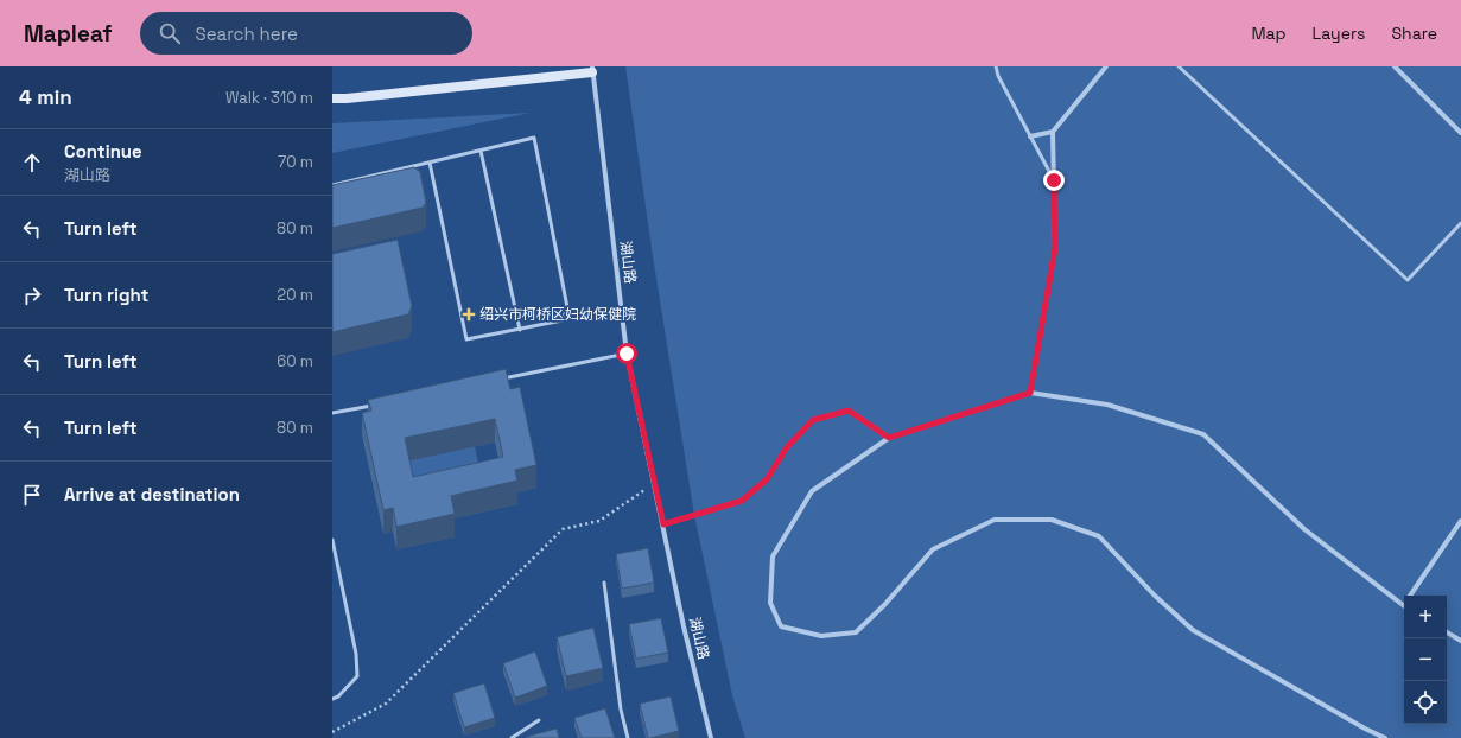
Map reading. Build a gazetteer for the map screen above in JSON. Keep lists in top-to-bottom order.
{
  "streets": {
    "street": ["湖山路"]
  },
  "places": {
    "health": ["绍兴市柯桥区妇幼保健院"]
  },
  "page": {
    "header": "Mapleaf",
    "search": "Search here",
    "nav": ["Map", "Layers", "Share"],
    "heading": ["4 min", "Walk · 310 m"],
    "list": [
      ["Continue", "湖山路", "70 m"],
      ["Turn left", "80 m"],
      ["Turn right", "20 m"],
      ["Turn left", "60 m"],
      ["Turn left", "80 m"],
      "Arrive at destination"
    ],
    "map_buttons": ["+", "−"]
  }
}
